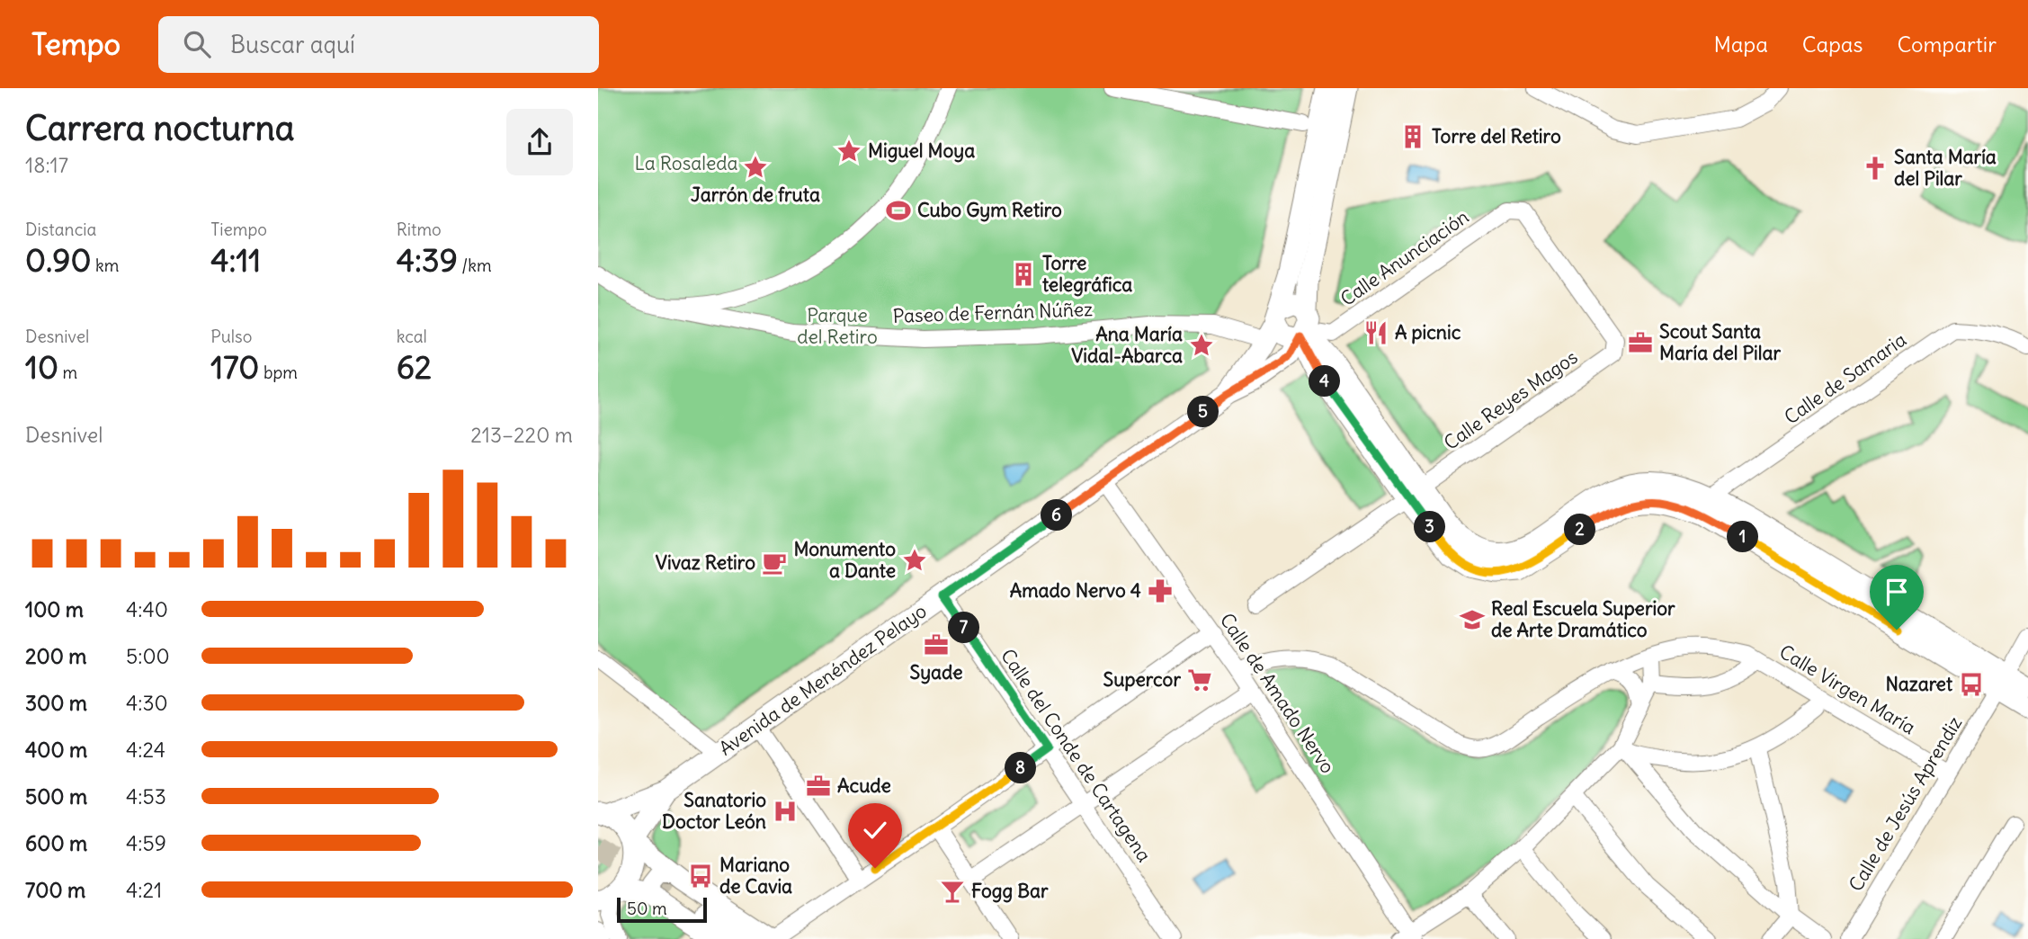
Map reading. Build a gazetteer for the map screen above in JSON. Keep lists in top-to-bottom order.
{
  "streets": {
    "main road": ["Avenida de Menéndez Pelayo"],
    "street": [
      "Calle Anunciación",
      "Paseo de Fernán Núñez",
      "Calle de Samaria",
      "Calle Reyes Magos",
      "Calle Virgen María",
      "Calle de Amado Nervo",
      "Calle del Conde de Cartagena",
      "Calle de Jesús Aprendiz"
    ]
  },
  "crossings": [
    ["Calle Anunciación", "Calle Reyes Magos"],
    ["Calle Anunciación", "Avenida de Menéndez Pelayo"],
    ["Avenida de Menéndez Pelayo", "Calle de Amado Nervo"],
    ["Avenida de Menéndez Pelayo", "Calle del Conde de Cartagena"],
    ["Calle Virgen María", "Calle de Amado Nervo"],
    ["Calle Virgen María", "Calle de Jesús Aprendiz"]
  ],
  "parks": ["La Rosaleda", "Parque del Retiro"],
  "places": {
    "building": ["Torre del Retiro", "Torre telegráfica"],
    "place": [
      "Miguel Moya",
      "Jarrón de fruta",
      "Ana María Vidal-Abarca",
      "Monumento a Dante"
    ],
    "church": ["Santa María del Pilar"],
    "sports": ["Cubo Gym Retiro"],
    "restaurant": ["A picnic"],
    "office": ["Scout Santa María del Pilar", "Syade", "Acude"],
    "cafe": ["Vivaz Retiro"],
    "pharmacy": ["Amado Nervo 4"],
    "school or university": ["Real Escuela Superior de Arte Dramático"],
    "supermarket": ["Supercor"],
    "bus stop": ["Nazaret", "Mariano de Cavia"],
    "hospital": ["Sanatorio Doctor León"],
    "bar": ["Fogg Bar"]
  },
  "scale_bar": "50 m",
  "page": {
    "header": "Tempo",
    "search": "Buscar aquí",
    "nav": ["Mapa", "Capas", "Compartir"],
    "heading": ["Carrera nocturna", "18:17"],
    "stats": [
      ["Distancia", "0.90 km"],
      ["Tiempo", "4:11"],
      ["Ritmo", "4:39 /km"],
      ["Desnivel", "10 m"],
      ["Pulso", "170 bpm"],
      ["kcal", "62"]
    ],
    "pins": [
      "4",
      "5",
      "6",
      "3",
      "2",
      "1",
      "7",
      "8"
    ],
    "chart": ["Desnivel", "213–220 m"],
    "list": [
      {
        "name": "100 m",
        "note": "4:40"
      },
      {
        "name": "200 m",
        "note": "5:00"
      },
      {
        "name": "300 m",
        "note": "4:30"
      },
      {
        "name": "400 m",
        "note": "4:24"
      },
      {
        "name": "500 m",
        "note": "4:53"
      },
      {
        "name": "600 m",
        "note": "4:59"
      },
      {
        "name": "700 m",
        "note": "4:21"
      }
    ],
    "scale": "50 m"
  }
}
